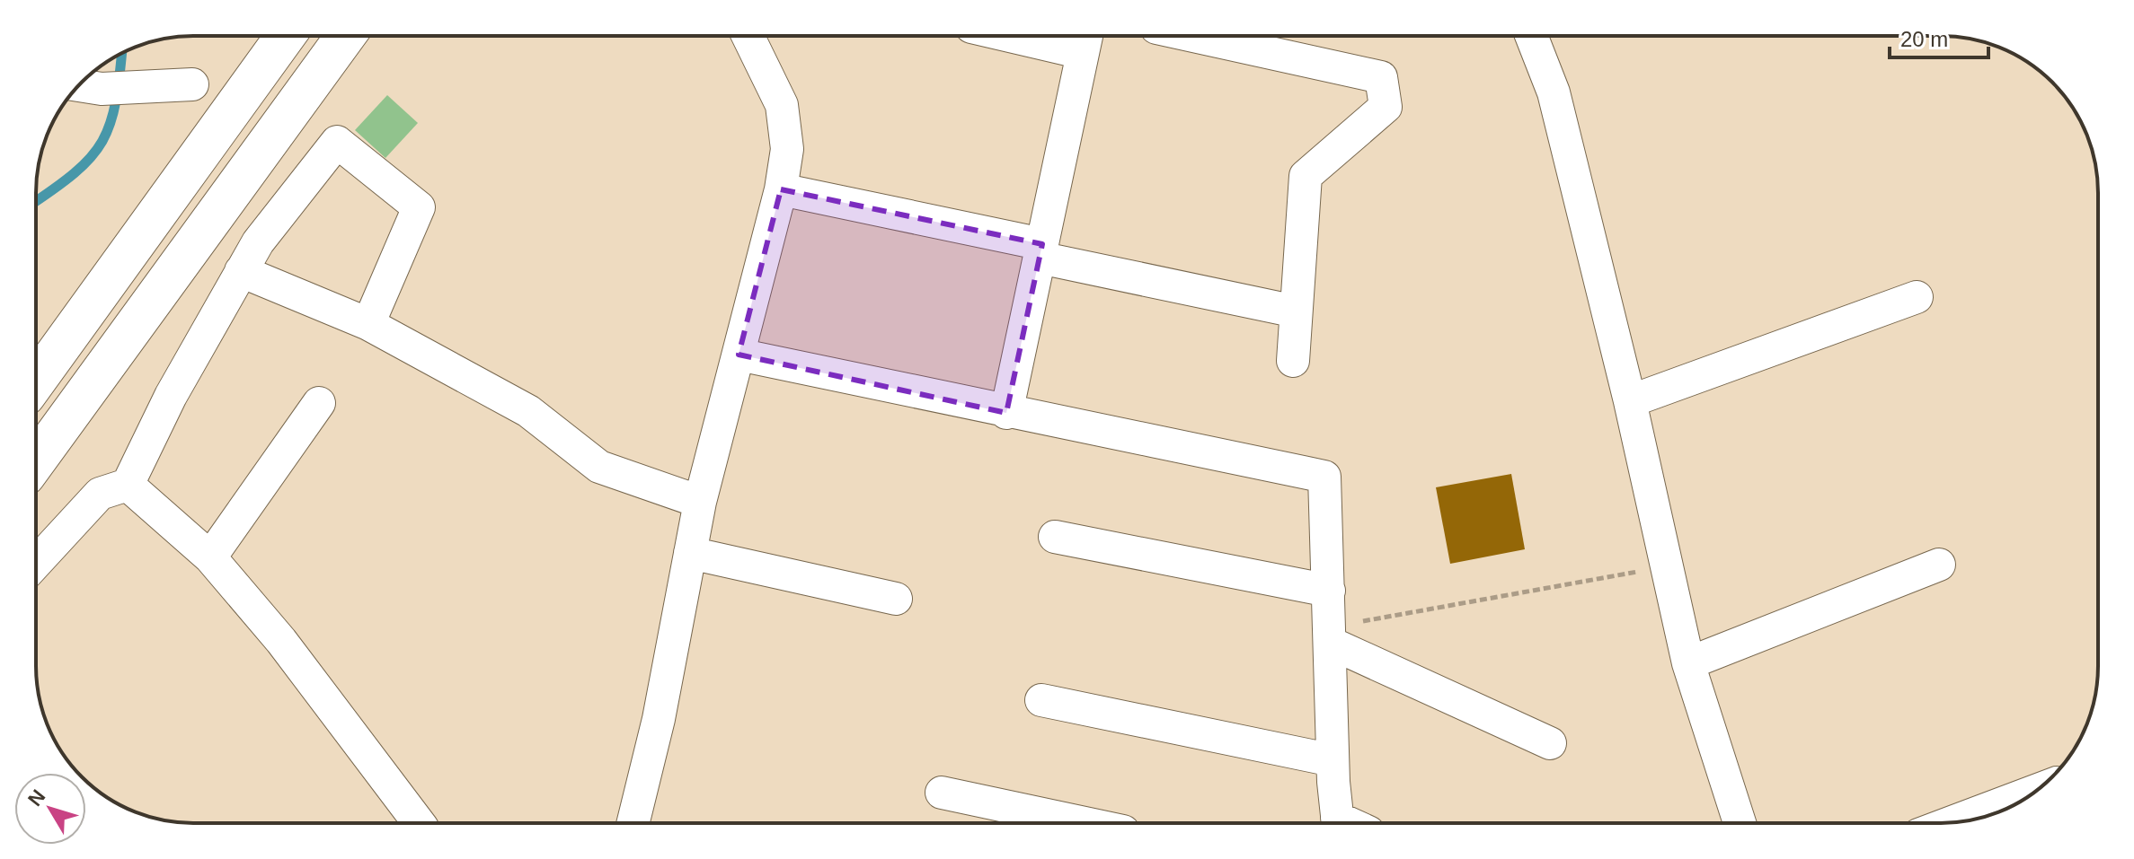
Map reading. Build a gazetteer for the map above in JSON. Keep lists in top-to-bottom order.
{
  "scale_bar": "20 m",
  "north": "top left"
}
